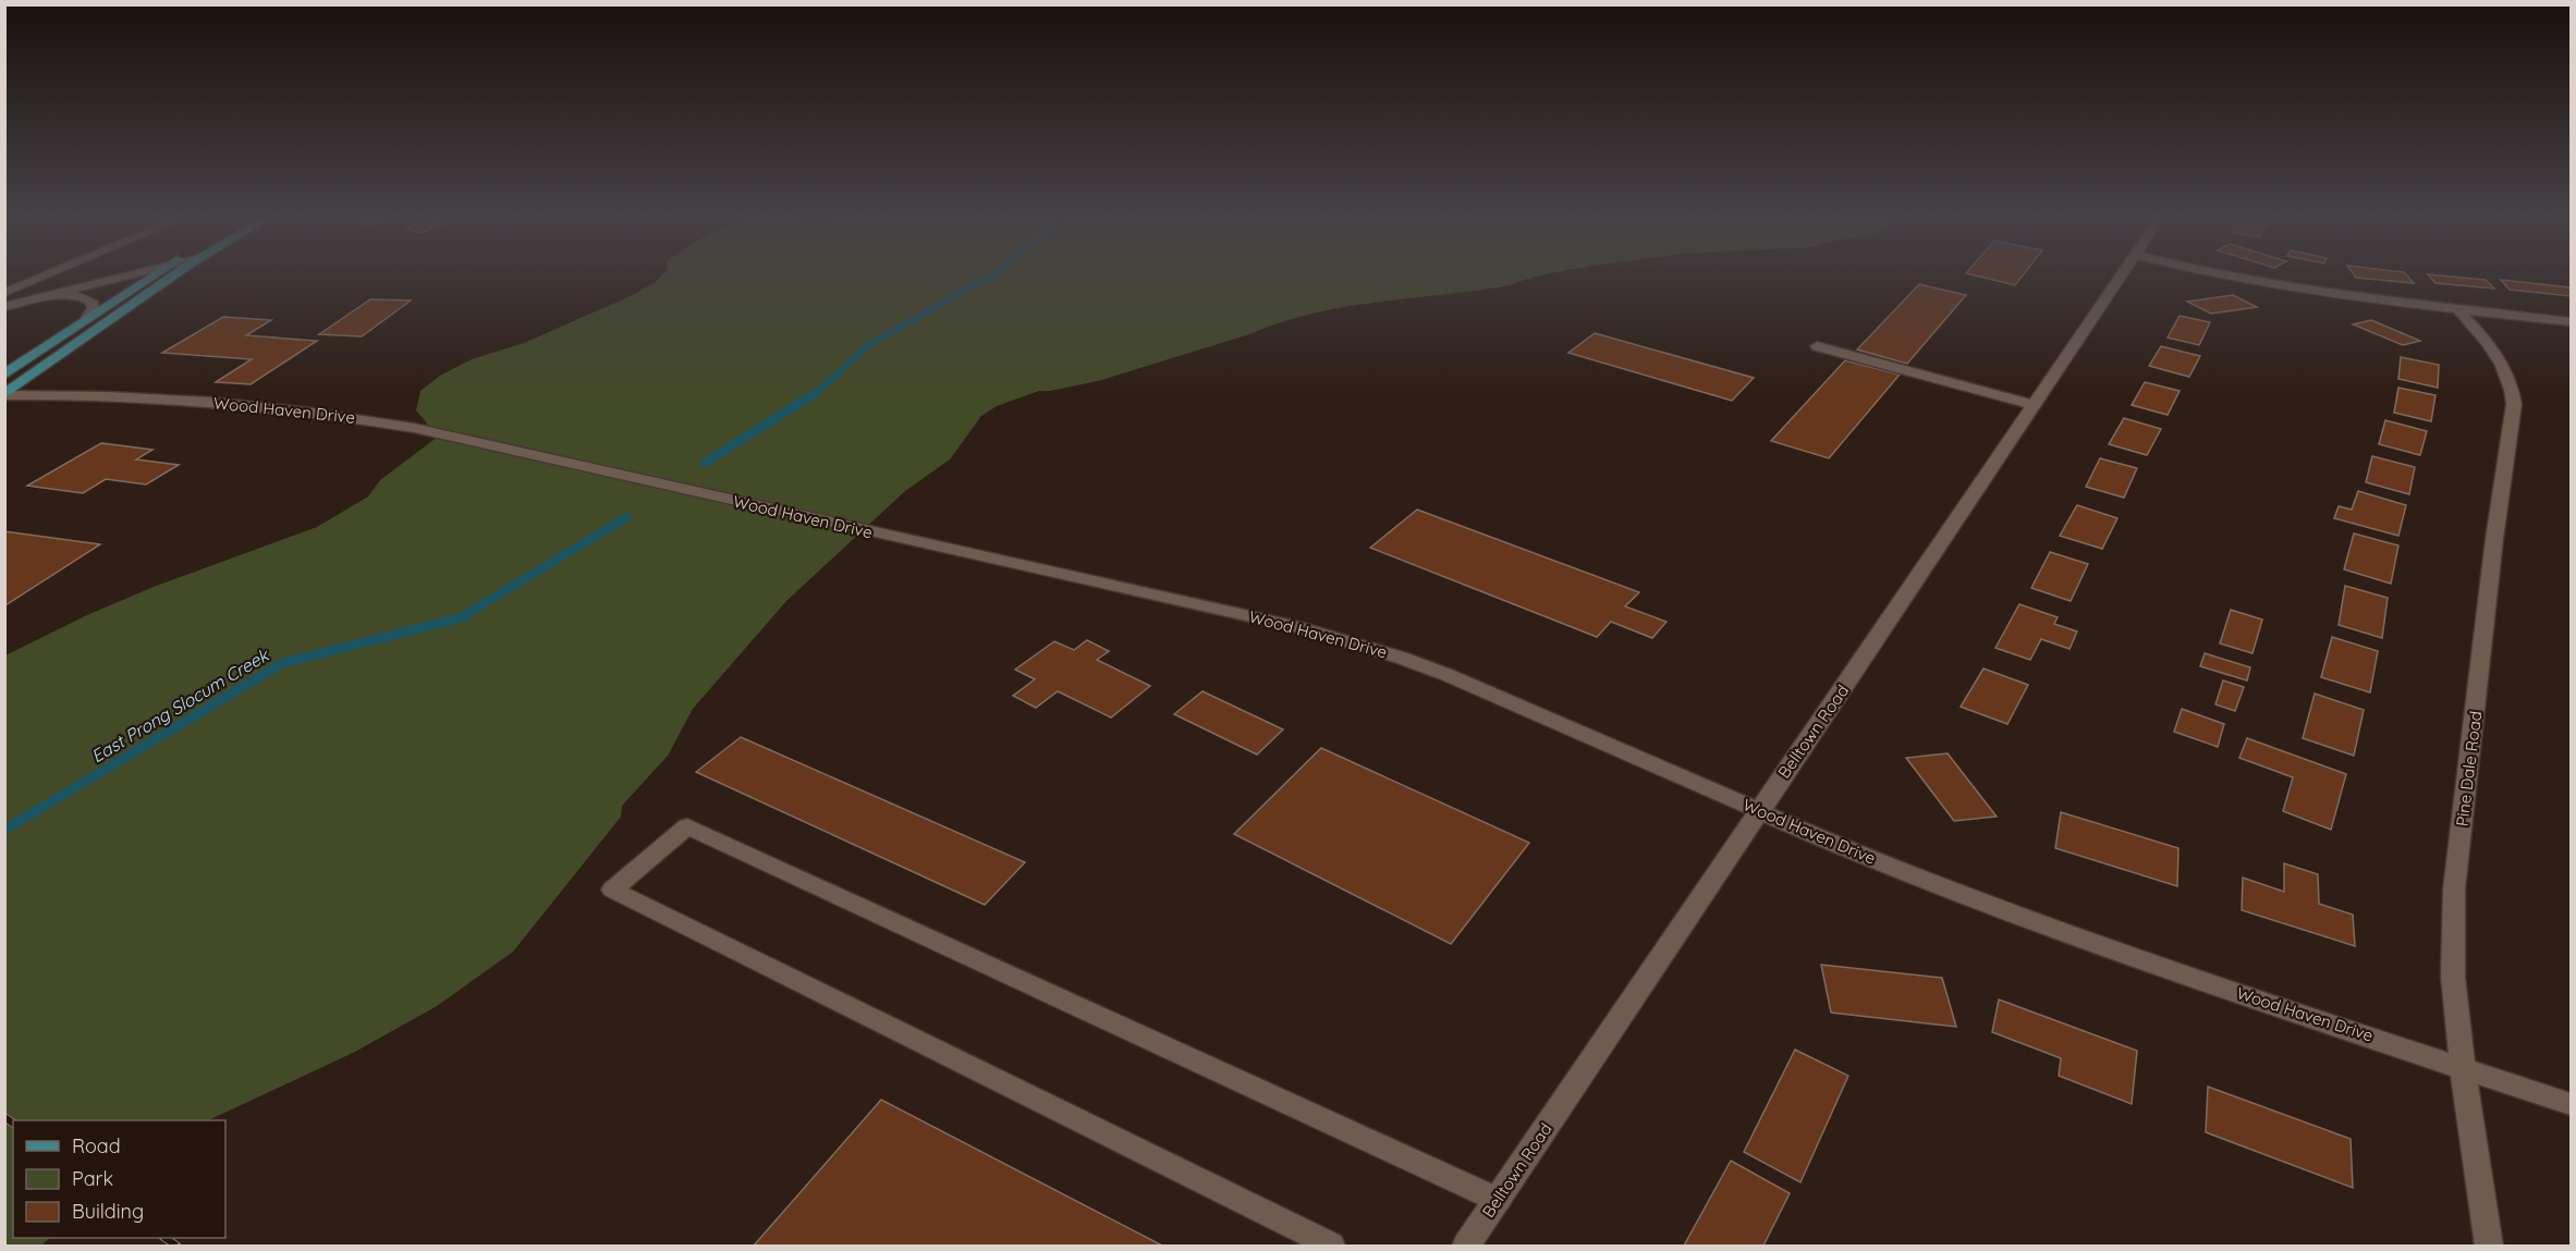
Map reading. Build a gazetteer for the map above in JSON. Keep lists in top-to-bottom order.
{
  "streets": {
    "street": ["Wood Haven Drive", "Belltown Road", "Pine Dale Road"]
  },
  "crossings": [
    ["Wood Haven Drive", "Belltown Road"],
    ["Wood Haven Drive", "Pine Dale Road"]
  ],
  "water": ["East Prong Slocum Creek"],
  "legend": ["Road", "Park", "Building"]
}
